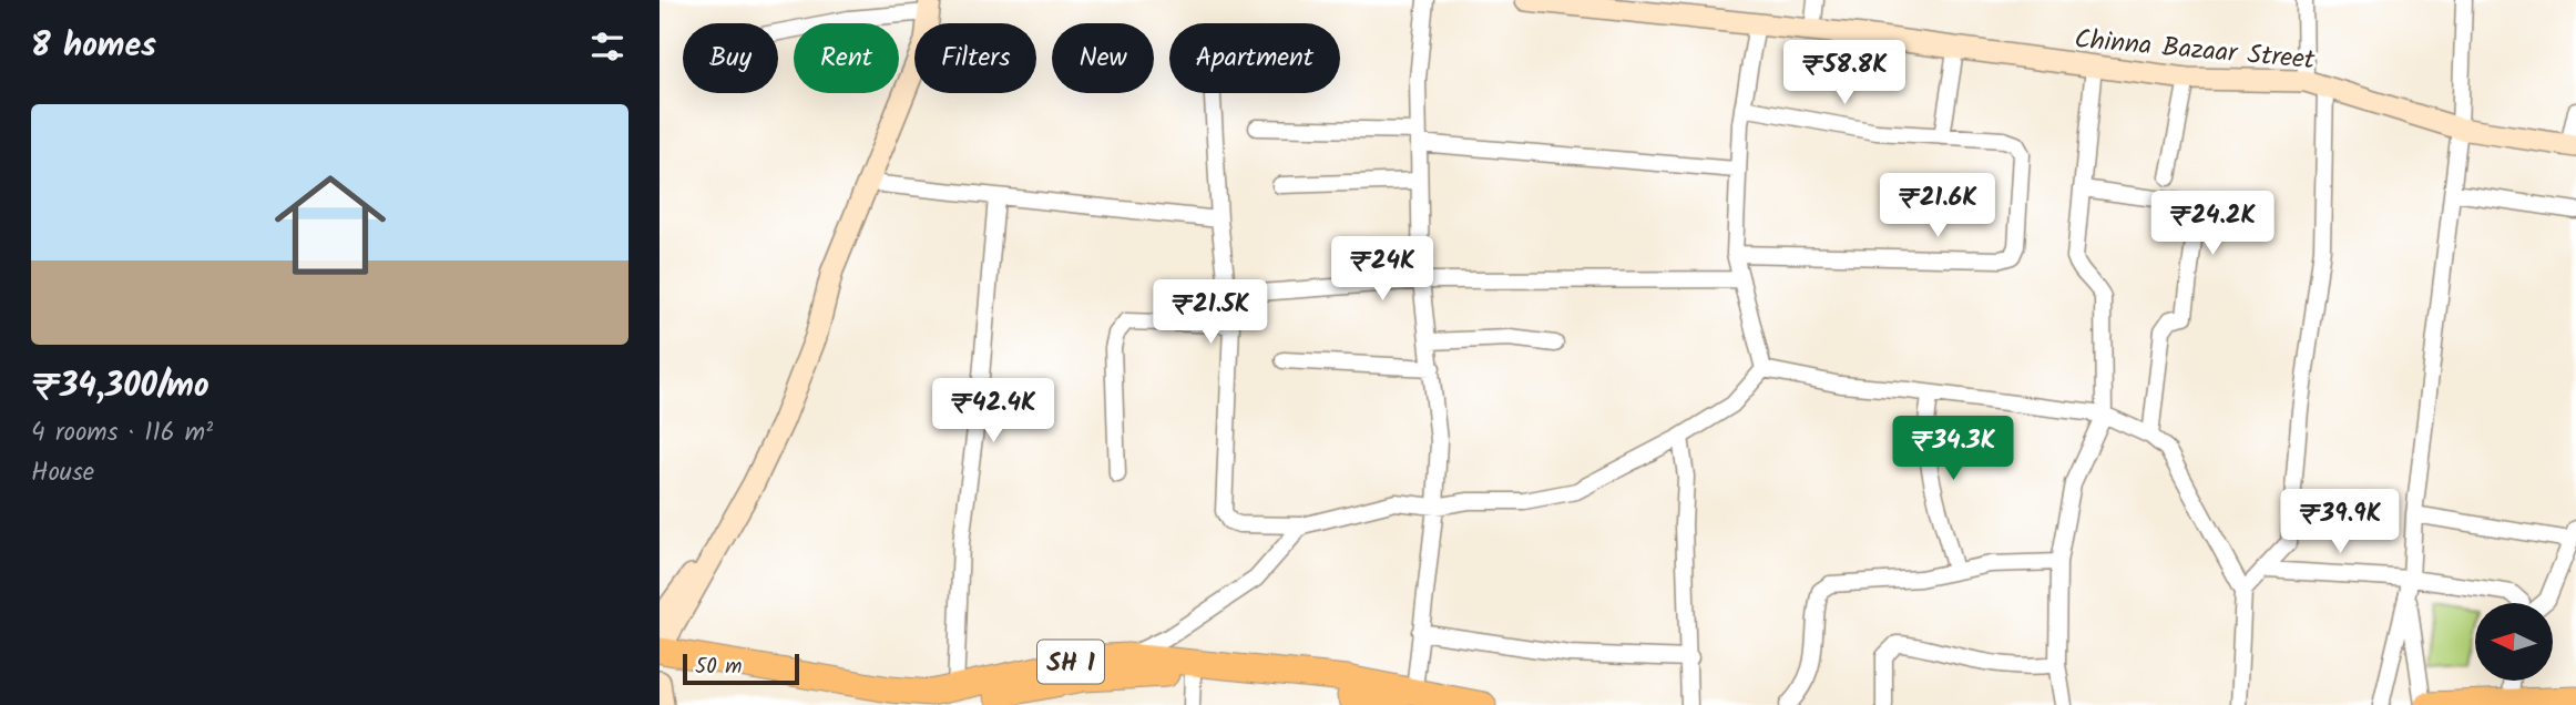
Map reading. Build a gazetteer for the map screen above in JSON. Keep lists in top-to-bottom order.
{
  "streets": {
    "main road": ["SH 1"],
    "street": ["Chinna Bazaar Street"]
  },
  "scale_bar": "50 m",
  "north": "left",
  "page": {
    "heading": "8 homes",
    "chip": [
      "Buy",
      "Rent",
      "Filters",
      "New",
      "Apartment"
    ],
    "price": [
      "₹58.8K",
      "₹21.6K",
      "₹24.2K",
      "₹24K",
      "₹21.5K",
      "₹42.4K",
      "₹34.3K",
      "₹39.9K"
    ],
    "list": [
      {
        "name": "₹34,300/mo",
        "note": "4 rooms · 116 m² · House"
      }
    ],
    "scale": "50 m"
  }
}
